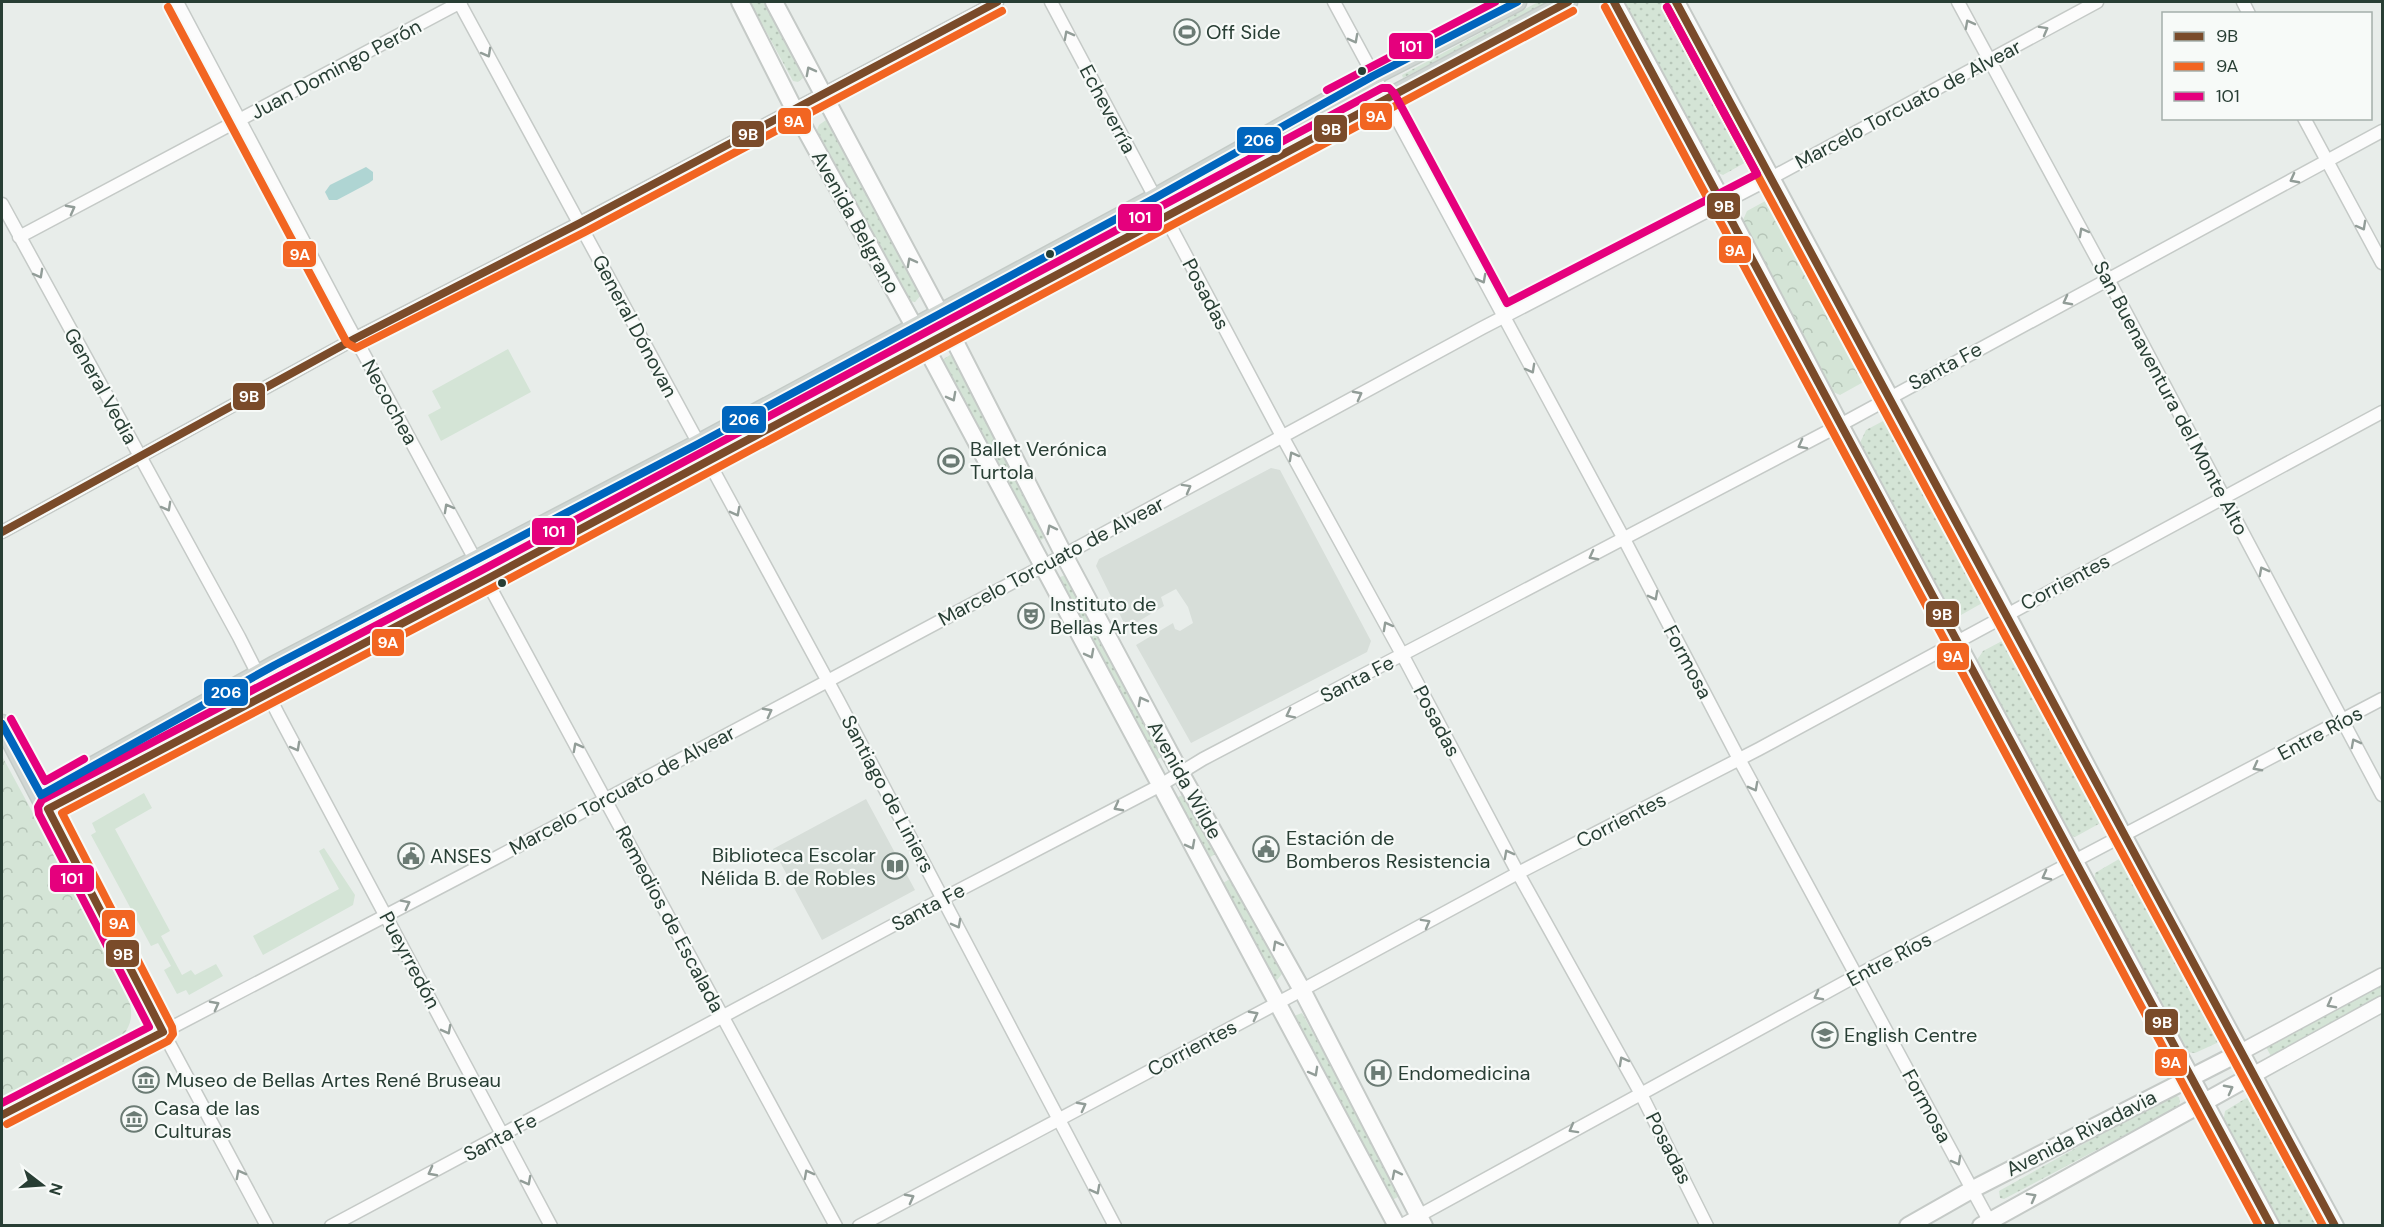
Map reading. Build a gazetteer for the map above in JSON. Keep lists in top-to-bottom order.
{
  "streets": {
    "main road": [
      "Marcelo Torcuato de Alvear",
      "Avenida Belgrano",
      "Avenida Wilde",
      "Avenida Rivadavia"
    ],
    "street": [
      "Juan Domingo Perón",
      "Echeverría",
      "Posadas",
      "General Dónovan",
      "Santa Fe",
      "General Vedia",
      "San Buenaventura del Monte Alto",
      "Necochea",
      "Corrientes",
      "Formosa",
      "Entre Ríos",
      "Santiago de Liniers",
      "Remedios de Escalada",
      "Pueyrredón"
    ]
  },
  "crossings": [
    ["Juan Domingo Perón", "General Dónovan"],
    ["Juan Domingo Perón", "General Vedia"],
    ["Juan Domingo Perón", "Necochea"],
    ["Marcelo Torcuato de Alvear", "Posadas"],
    ["Marcelo Torcuato de Alvear", "San Buenaventura del Monte Alto"],
    ["Marcelo Torcuato de Alvear", "Formosa"],
    ["Marcelo Torcuato de Alvear", "Avenida Wilde"],
    ["Marcelo Torcuato de Alvear", "Santiago de Liniers"],
    ["Marcelo Torcuato de Alvear", "Remedios de Escalada"],
    ["Marcelo Torcuato de Alvear", "Pueyrredón"],
    ["Echeverría", "Posadas"],
    ["Avenida Belgrano", "Avenida Wilde"],
    ["Posadas", "Santa Fe"],
    ["Posadas", "Corrientes"],
    ["Posadas", "Entre Ríos"],
    ["General Dónovan", "Santiago de Liniers"],
    ["Santa Fe", "San Buenaventura del Monte Alto"],
    ["Santa Fe", "Formosa"],
    ["Santa Fe", "Avenida Wilde"],
    ["Santa Fe", "Santiago de Liniers"],
    ["Santa Fe", "Remedios de Escalada"],
    ["Santa Fe", "Pueyrredón"],
    ["General Vedia", "Pueyrredón"],
    ["San Buenaventura del Monte Alto", "Corrientes"],
    ["San Buenaventura del Monte Alto", "Entre Ríos"],
    ["Necochea", "Remedios de Escalada"],
    ["Corrientes", "Formosa"],
    ["Corrientes", "Avenida Wilde"],
    ["Corrientes", "Santiago de Liniers"],
    ["Formosa", "Entre Ríos"],
    ["Formosa", "Avenida Rivadavia"],
    ["Entre Ríos", "Avenida Wilde"]
  ],
  "one_way": [
    "Juan Domingo Perón",
    "Marcelo Torcuato de Alvear",
    "Echeverría",
    "Posadas",
    "General Dónovan",
    "Santa Fe",
    "General Vedia",
    "San Buenaventura del Monte Alto",
    "Necochea",
    "Corrientes",
    "Formosa",
    "Entre Ríos",
    "Santiago de Liniers",
    "Remedios de Escalada",
    "Pueyrredón"
  ],
  "places": {
    "sports": ["Off Side", "Ballet Verónica Turtola"],
    "theatre": ["Instituto de Bellas Artes"],
    "public building": ["Estación de Bomberos Resistencia", "ANSES"],
    "library": ["Biblioteca Escolar Nélida B. de Robles"],
    "school or university": ["English Centre"],
    "hospital": ["Endomedicina"],
    "museum": ["Museo de Bellas Artes René Bruseau", "Casa de las Culturas"]
  },
  "lines": [
    "transit line 9B",
    "transit line 101",
    "transit line 206",
    "transit line 9A"
  ],
  "legend": ["9B", "9A", "101"],
  "north": "right"
}
